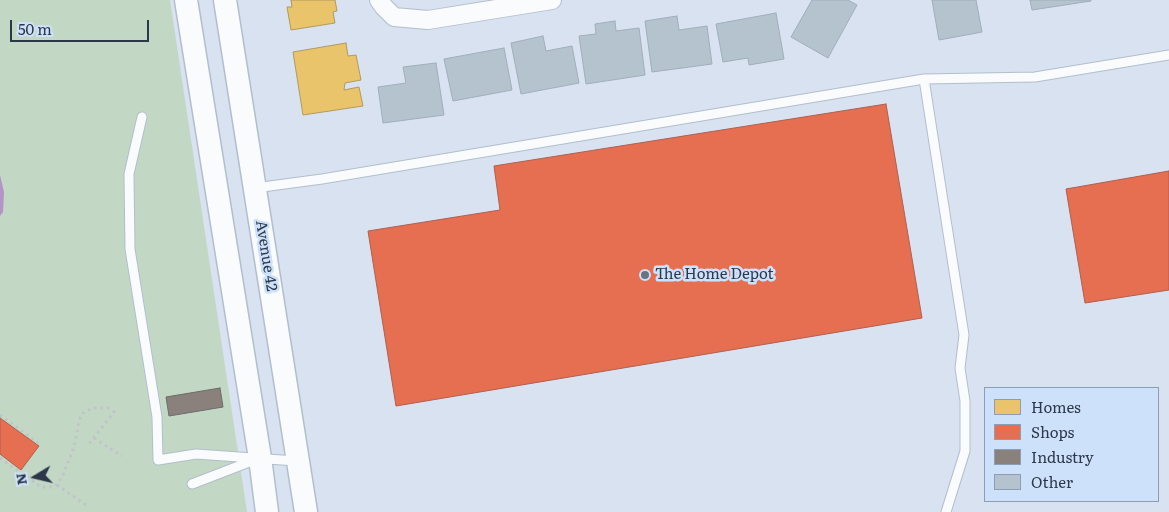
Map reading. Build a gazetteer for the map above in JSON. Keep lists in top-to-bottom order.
{
  "streets": {
    "street": ["Avenue 42"]
  },
  "places": ["The Home Depot"],
  "legend": [
    "Homes",
    "Shops",
    "Industry",
    "Other"
  ],
  "scale_bar": "50 m",
  "north": "left"
}
